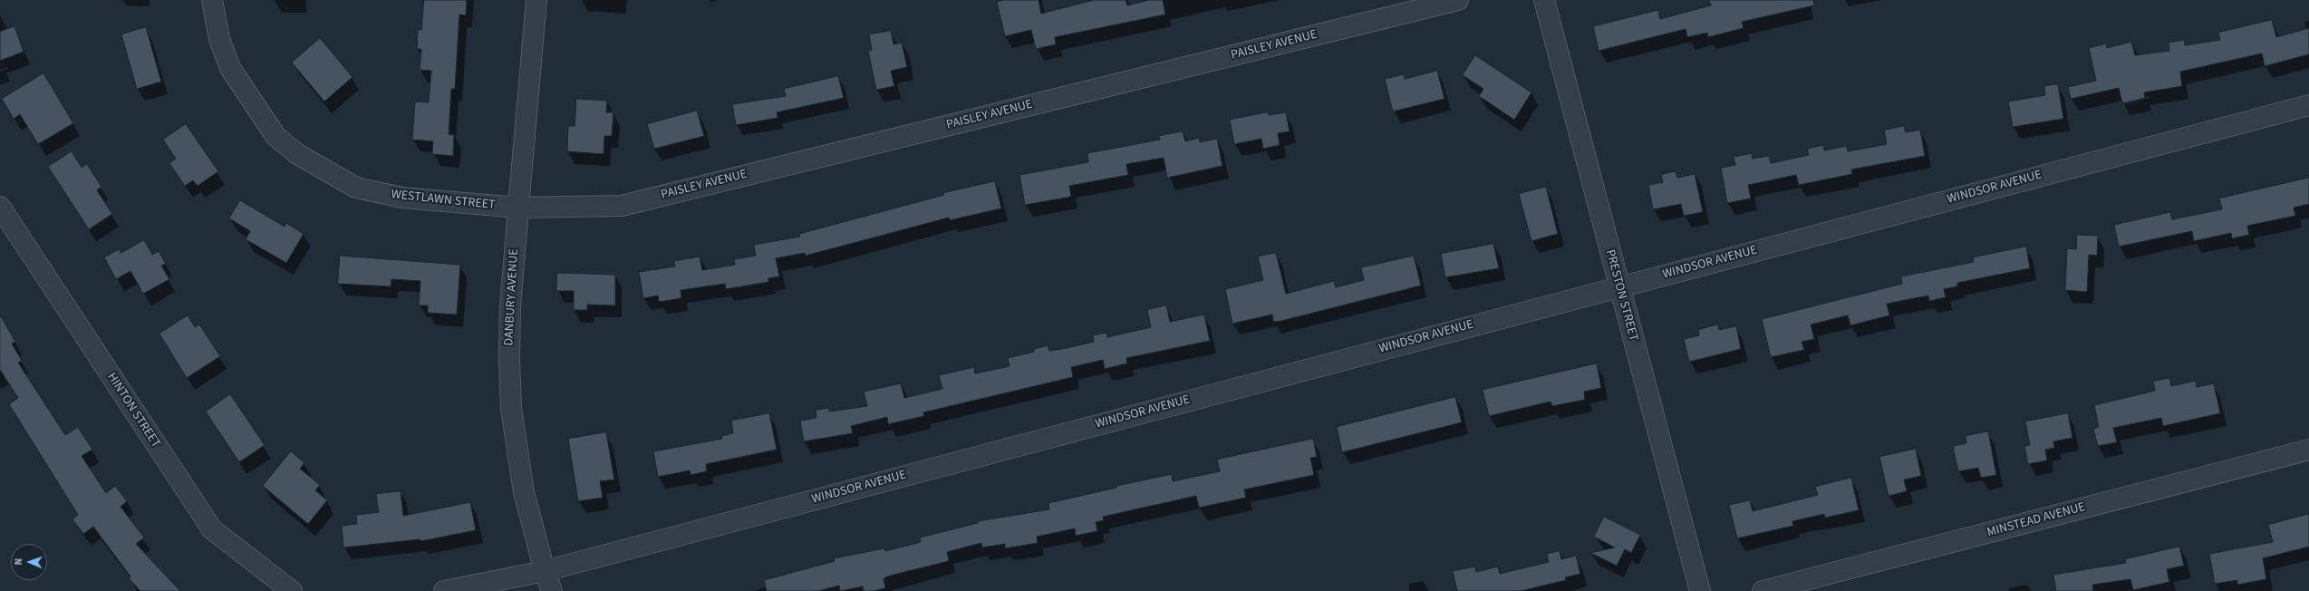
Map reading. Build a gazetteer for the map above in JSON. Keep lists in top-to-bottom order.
{
  "streets": {
    "street": [
      "PAISLEY AVENUE",
      "WINDSOR AVENUE",
      "WESTLAWN STREET",
      "PRESTON STREET",
      "DANBURY AVENUE",
      "HINTON STREET",
      "MINSTEAD AVENUE"
    ]
  },
  "crossings": [
    ["PAISLEY AVENUE", "WESTLAWN STREET"],
    ["PAISLEY AVENUE", "DANBURY AVENUE"],
    ["WINDSOR AVENUE", "PRESTON STREET"],
    ["WINDSOR AVENUE", "DANBURY AVENUE"],
    ["WESTLAWN STREET", "DANBURY AVENUE"]
  ],
  "north": "left"
}
